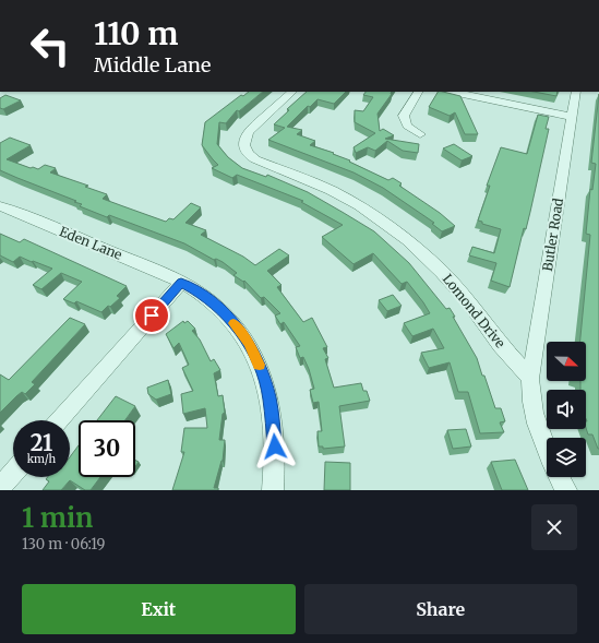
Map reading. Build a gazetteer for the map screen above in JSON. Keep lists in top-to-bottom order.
{
  "streets": {
    "street": ["Butler Road", "Eden Lane", "Lomond Drive"]
  },
  "crossings": [
    ["Butler Road", "Lomond Drive"]
  ],
  "north": "right",
  "page": {
    "turn": ["110 m", "Middle Lane"],
    "speed": "21 km/h",
    "limit": "30",
    "heading": ["1 min", "130 m · 06:19"],
    "buttons": ["Exit", "Share"]
  }
}
